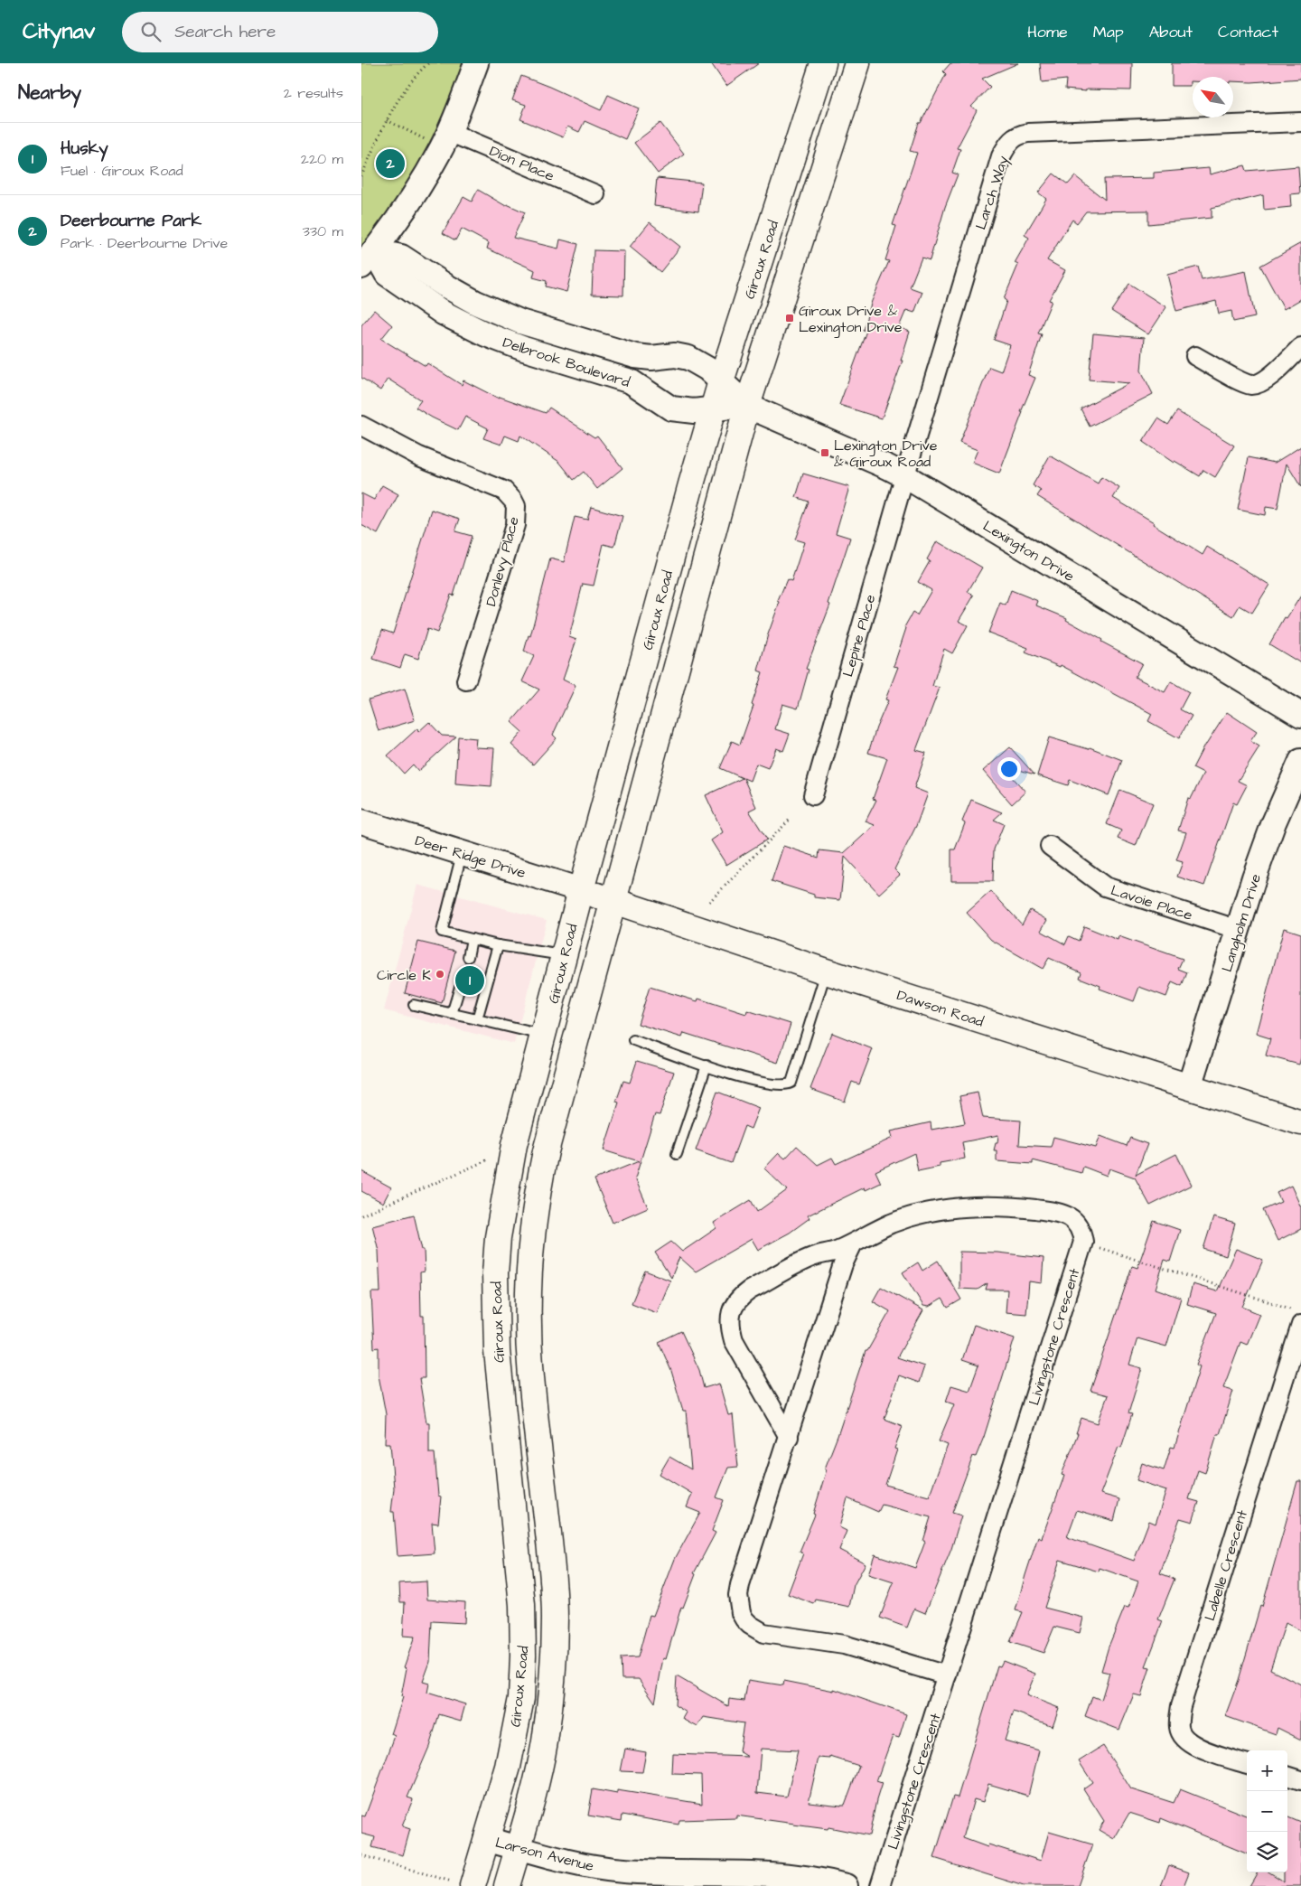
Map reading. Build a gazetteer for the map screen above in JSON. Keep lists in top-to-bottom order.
{
  "streets": {
    "main road": ["Giroux Road", "Dawson Road"],
    "street": [
      "Dion Place",
      "Larch Way",
      "Delbrook Boulevard",
      "Lexington Drive",
      "Donlevy Place",
      "Lepine Place",
      "Deer Ridge Drive",
      "Lavoie Place",
      "Langholm Drive",
      "Livingstone Crescent",
      "Labelle Crescent",
      "Larson Avenue"
    ]
  },
  "crossings": [
    ["Larch Way", "Lexington Drive"],
    ["Larch Way", "Lepine Place"],
    ["Giroux Road", "Delbrook Boulevard"],
    ["Giroux Road", "Deer Ridge Drive"],
    ["Giroux Road", "Dawson Road"],
    ["Giroux Road", "Larson Avenue"],
    ["Delbrook Boulevard", "Lexington Drive"],
    ["Lexington Drive", "Lepine Place"],
    ["Deer Ridge Drive", "Dawson Road"],
    ["Lavoie Place", "Langholm Drive"],
    ["Langholm Drive", "Dawson Road"]
  ],
  "places": {
    "transit": ["Giroux Drive & Lexington Drive", "Lexington Drive & Giroux Road"],
    "other": ["Circle K"]
  },
  "north": "top left",
  "page": {
    "header": "Citynav",
    "search": "Search here",
    "nav": [
      "Home",
      "Map",
      "About",
      "Contact"
    ],
    "heading": ["Nearby", "2 results"],
    "list": [
      {
        "mark": "1",
        "name": "Husky",
        "note": "Fuel · Giroux Road",
        "value": "220 m"
      },
      {
        "mark": "2",
        "name": "Deerbourne Park",
        "note": "Park · Deerbourne Drive",
        "value": "330 m"
      }
    ],
    "pins": ["2", "1"],
    "map_buttons": ["+", "−"]
  }
}
